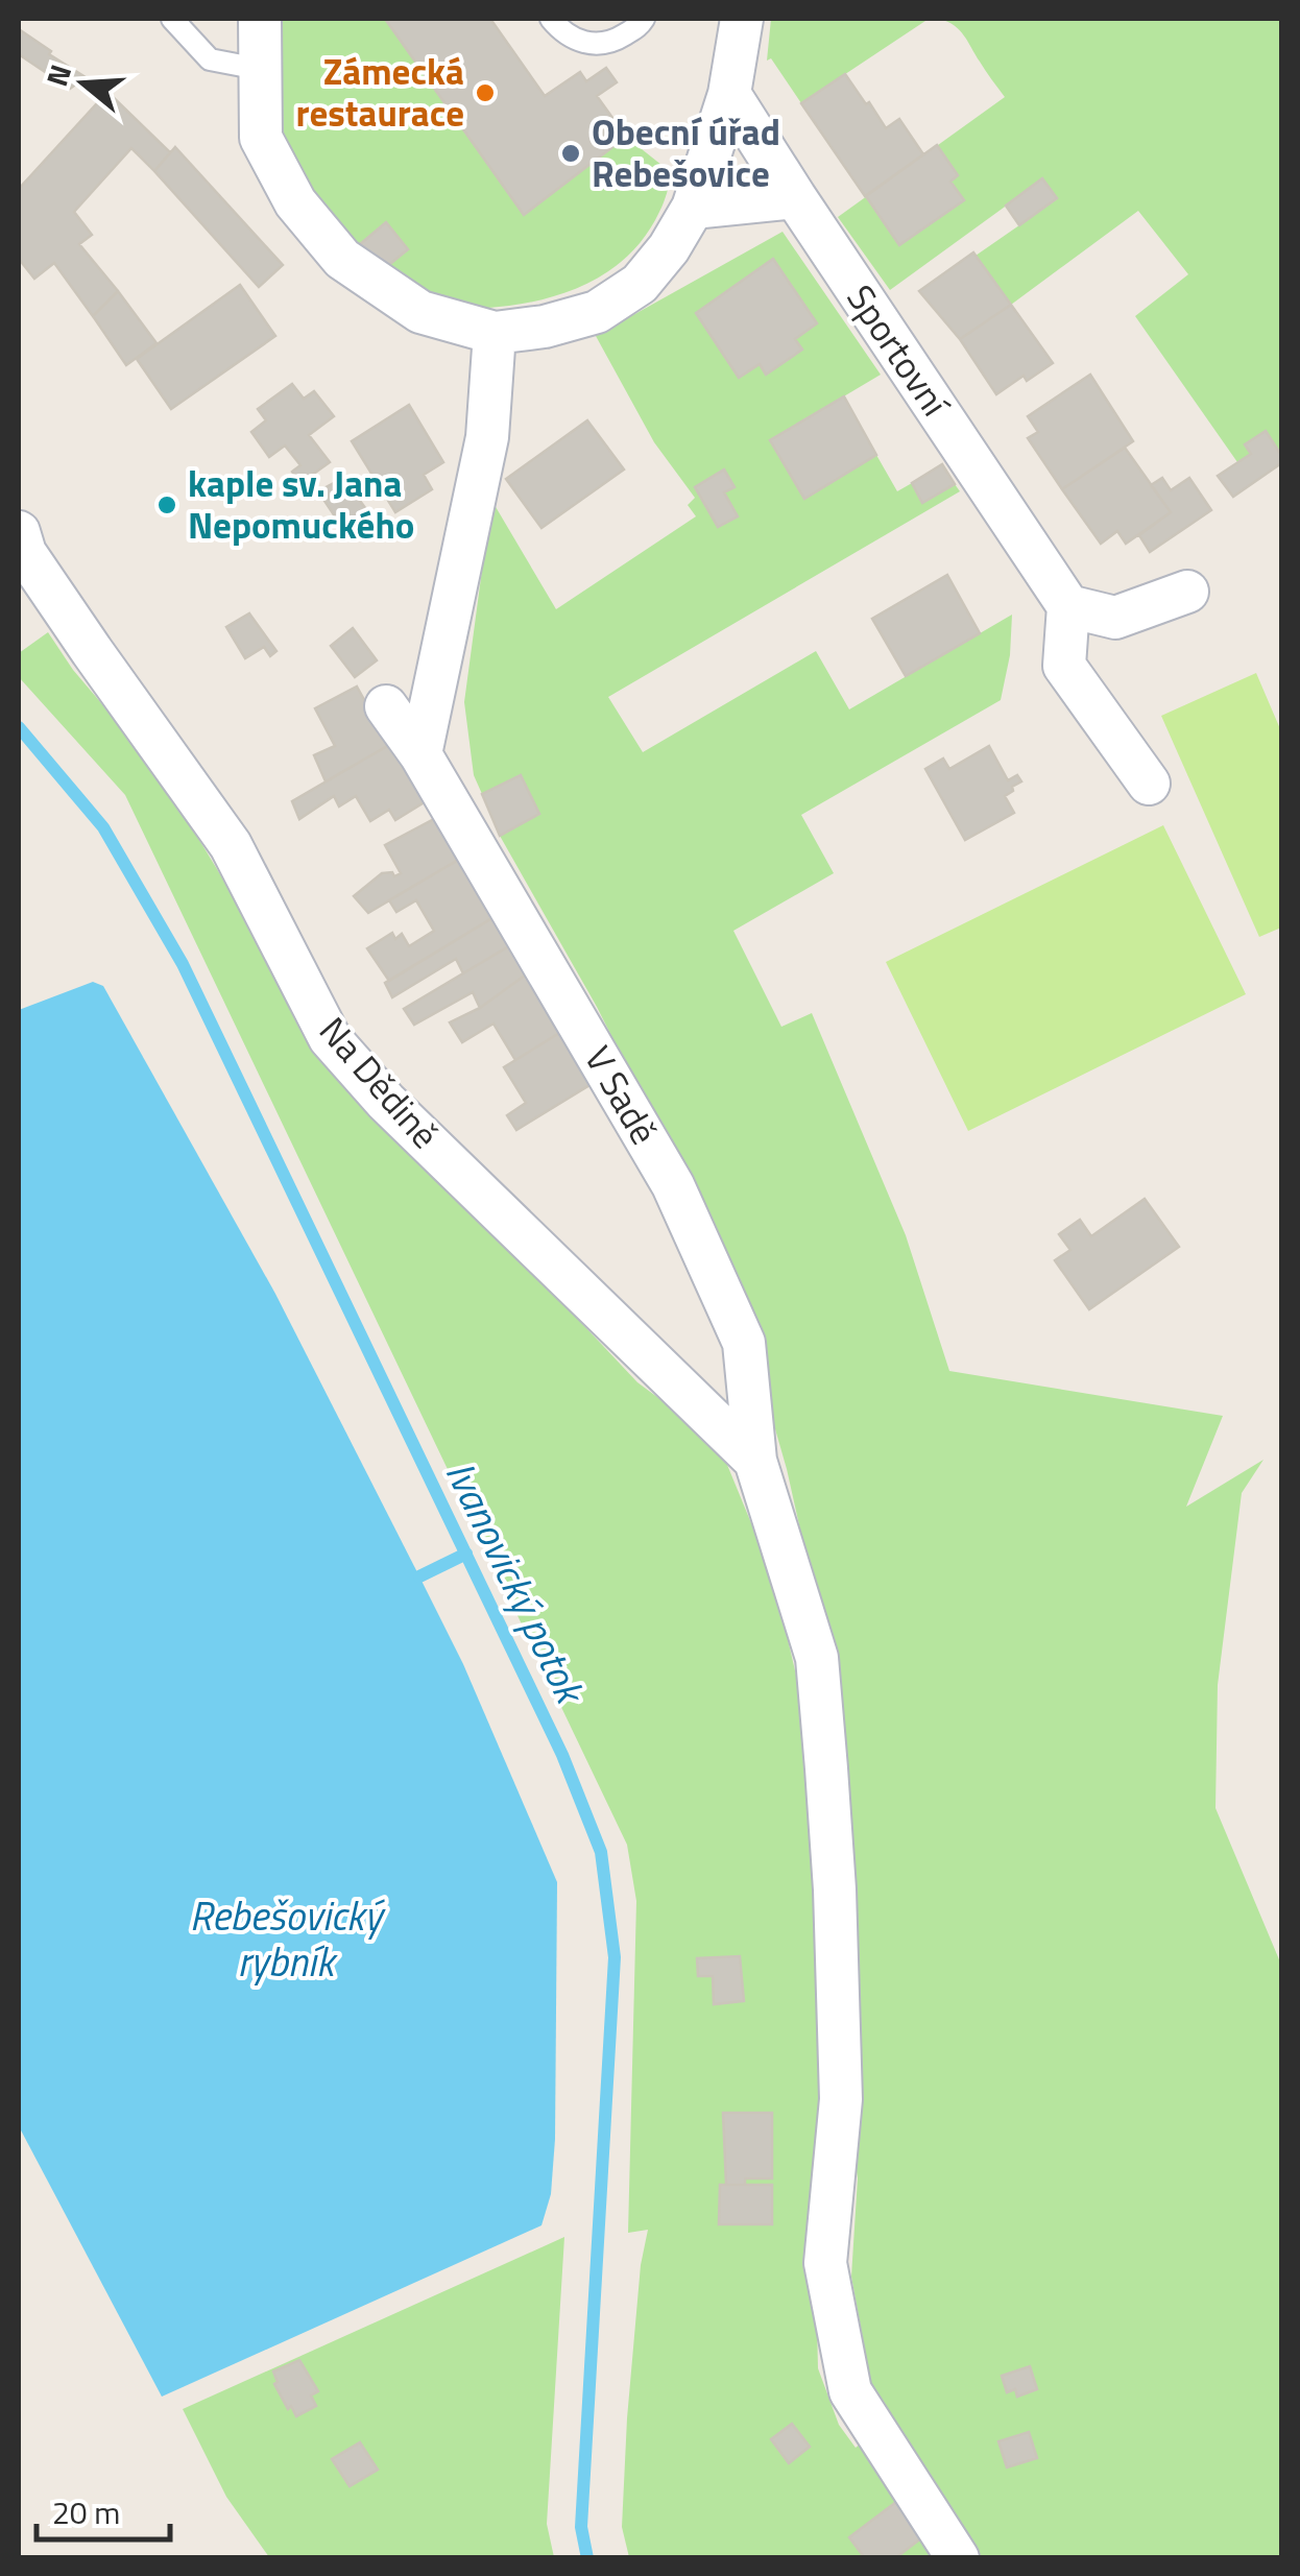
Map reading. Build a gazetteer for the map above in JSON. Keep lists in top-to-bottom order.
{
  "streets": {
    "street": ["Sportovní", "Na Dědině", "V Sadě"]
  },
  "crossings": [
    ["Na Dědině", "V Sadě"]
  ],
  "water": ["Ivanovický potok", "Rebešovický rybník"],
  "places": ["Zámecká restaurace", "Obecní úřad Rebešovice", "kaple sv. Jana Nepomuckého"],
  "scale_bar": "20 m",
  "north": "left"
}
